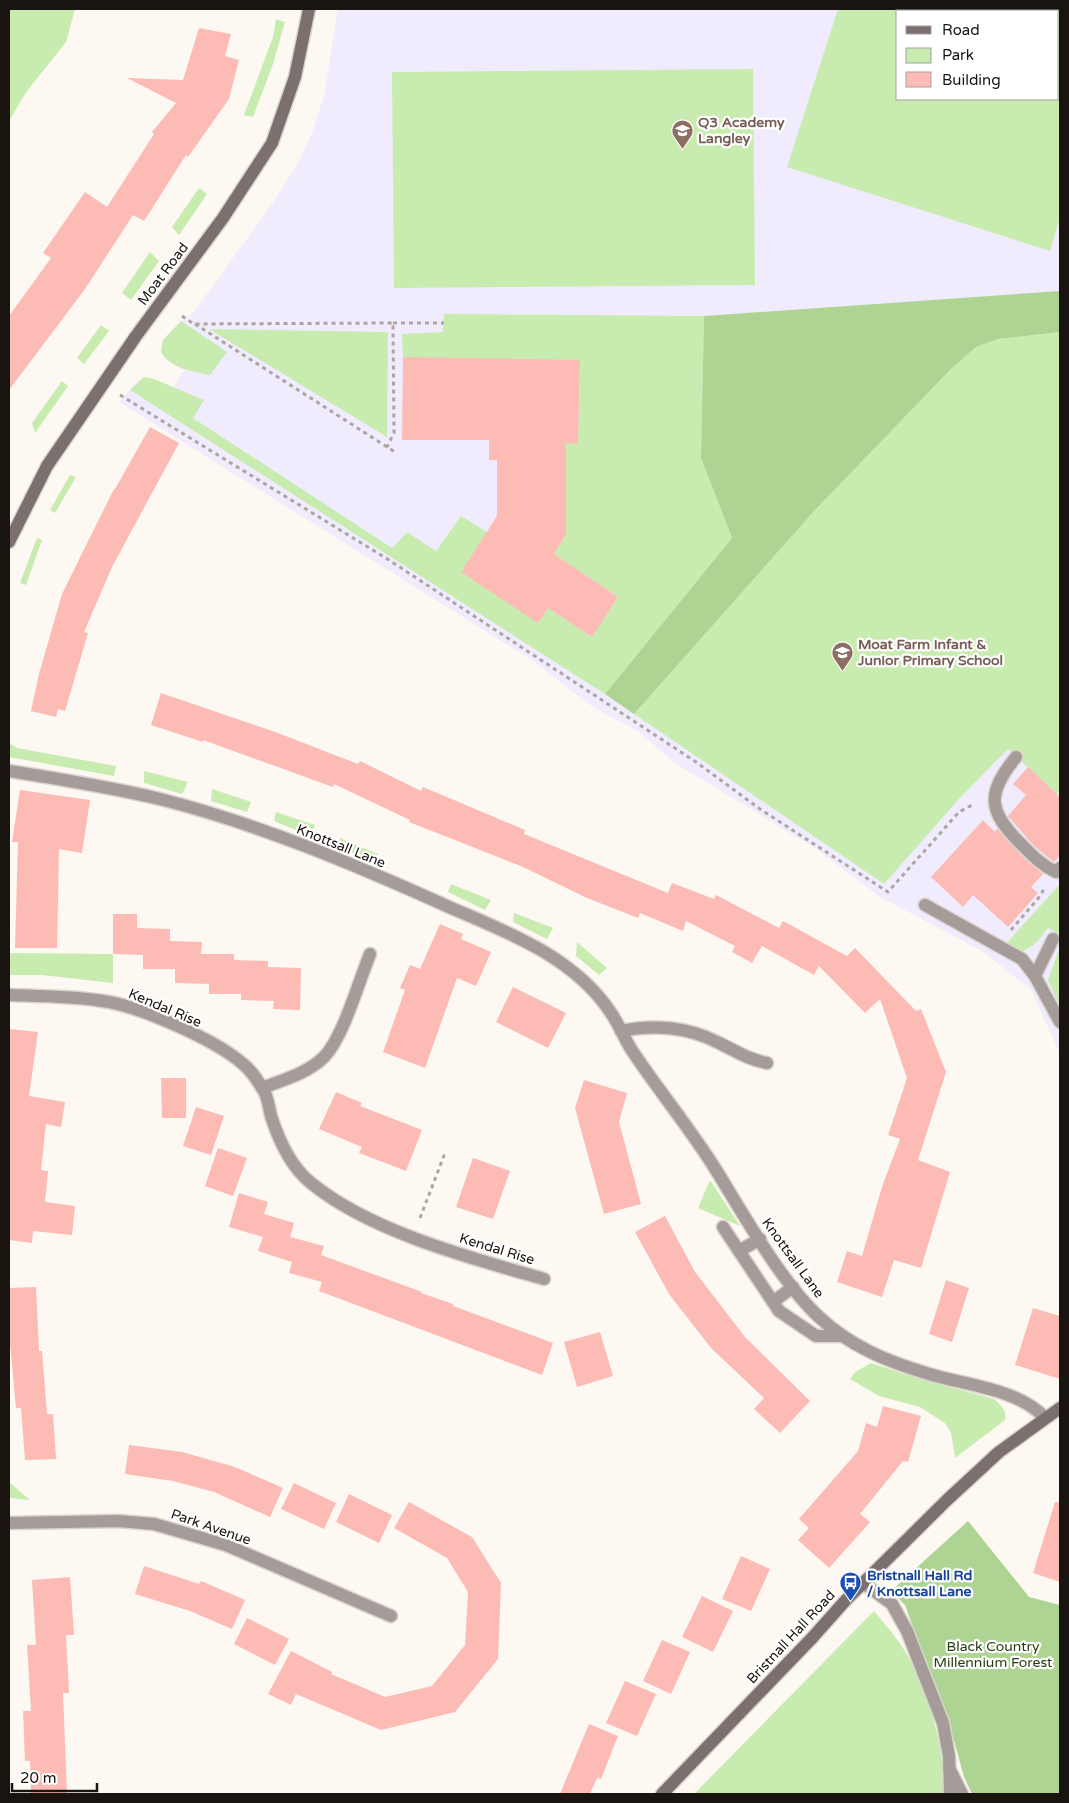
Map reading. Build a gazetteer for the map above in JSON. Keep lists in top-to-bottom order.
{
  "streets": {
    "street": [
      "Moat Road",
      "Knottsall Lane",
      "Kendal Rise",
      "Park Avenue",
      "Bristnall Hall Road"
    ]
  },
  "crossings": [
    ["Knottsall Lane", "Bristnall Hall Road"]
  ],
  "parks": ["Black Country Millennium Forest"],
  "places": {
    "school or university": ["Q3 Academy Langley", "Moat Farm Infant & Junior Primary School"],
    "bus stop": ["Bristnall Hall Rd / Knottsall Lane"]
  },
  "legend": ["Road", "Park", "Building"],
  "scale_bar": "20 m"
}
